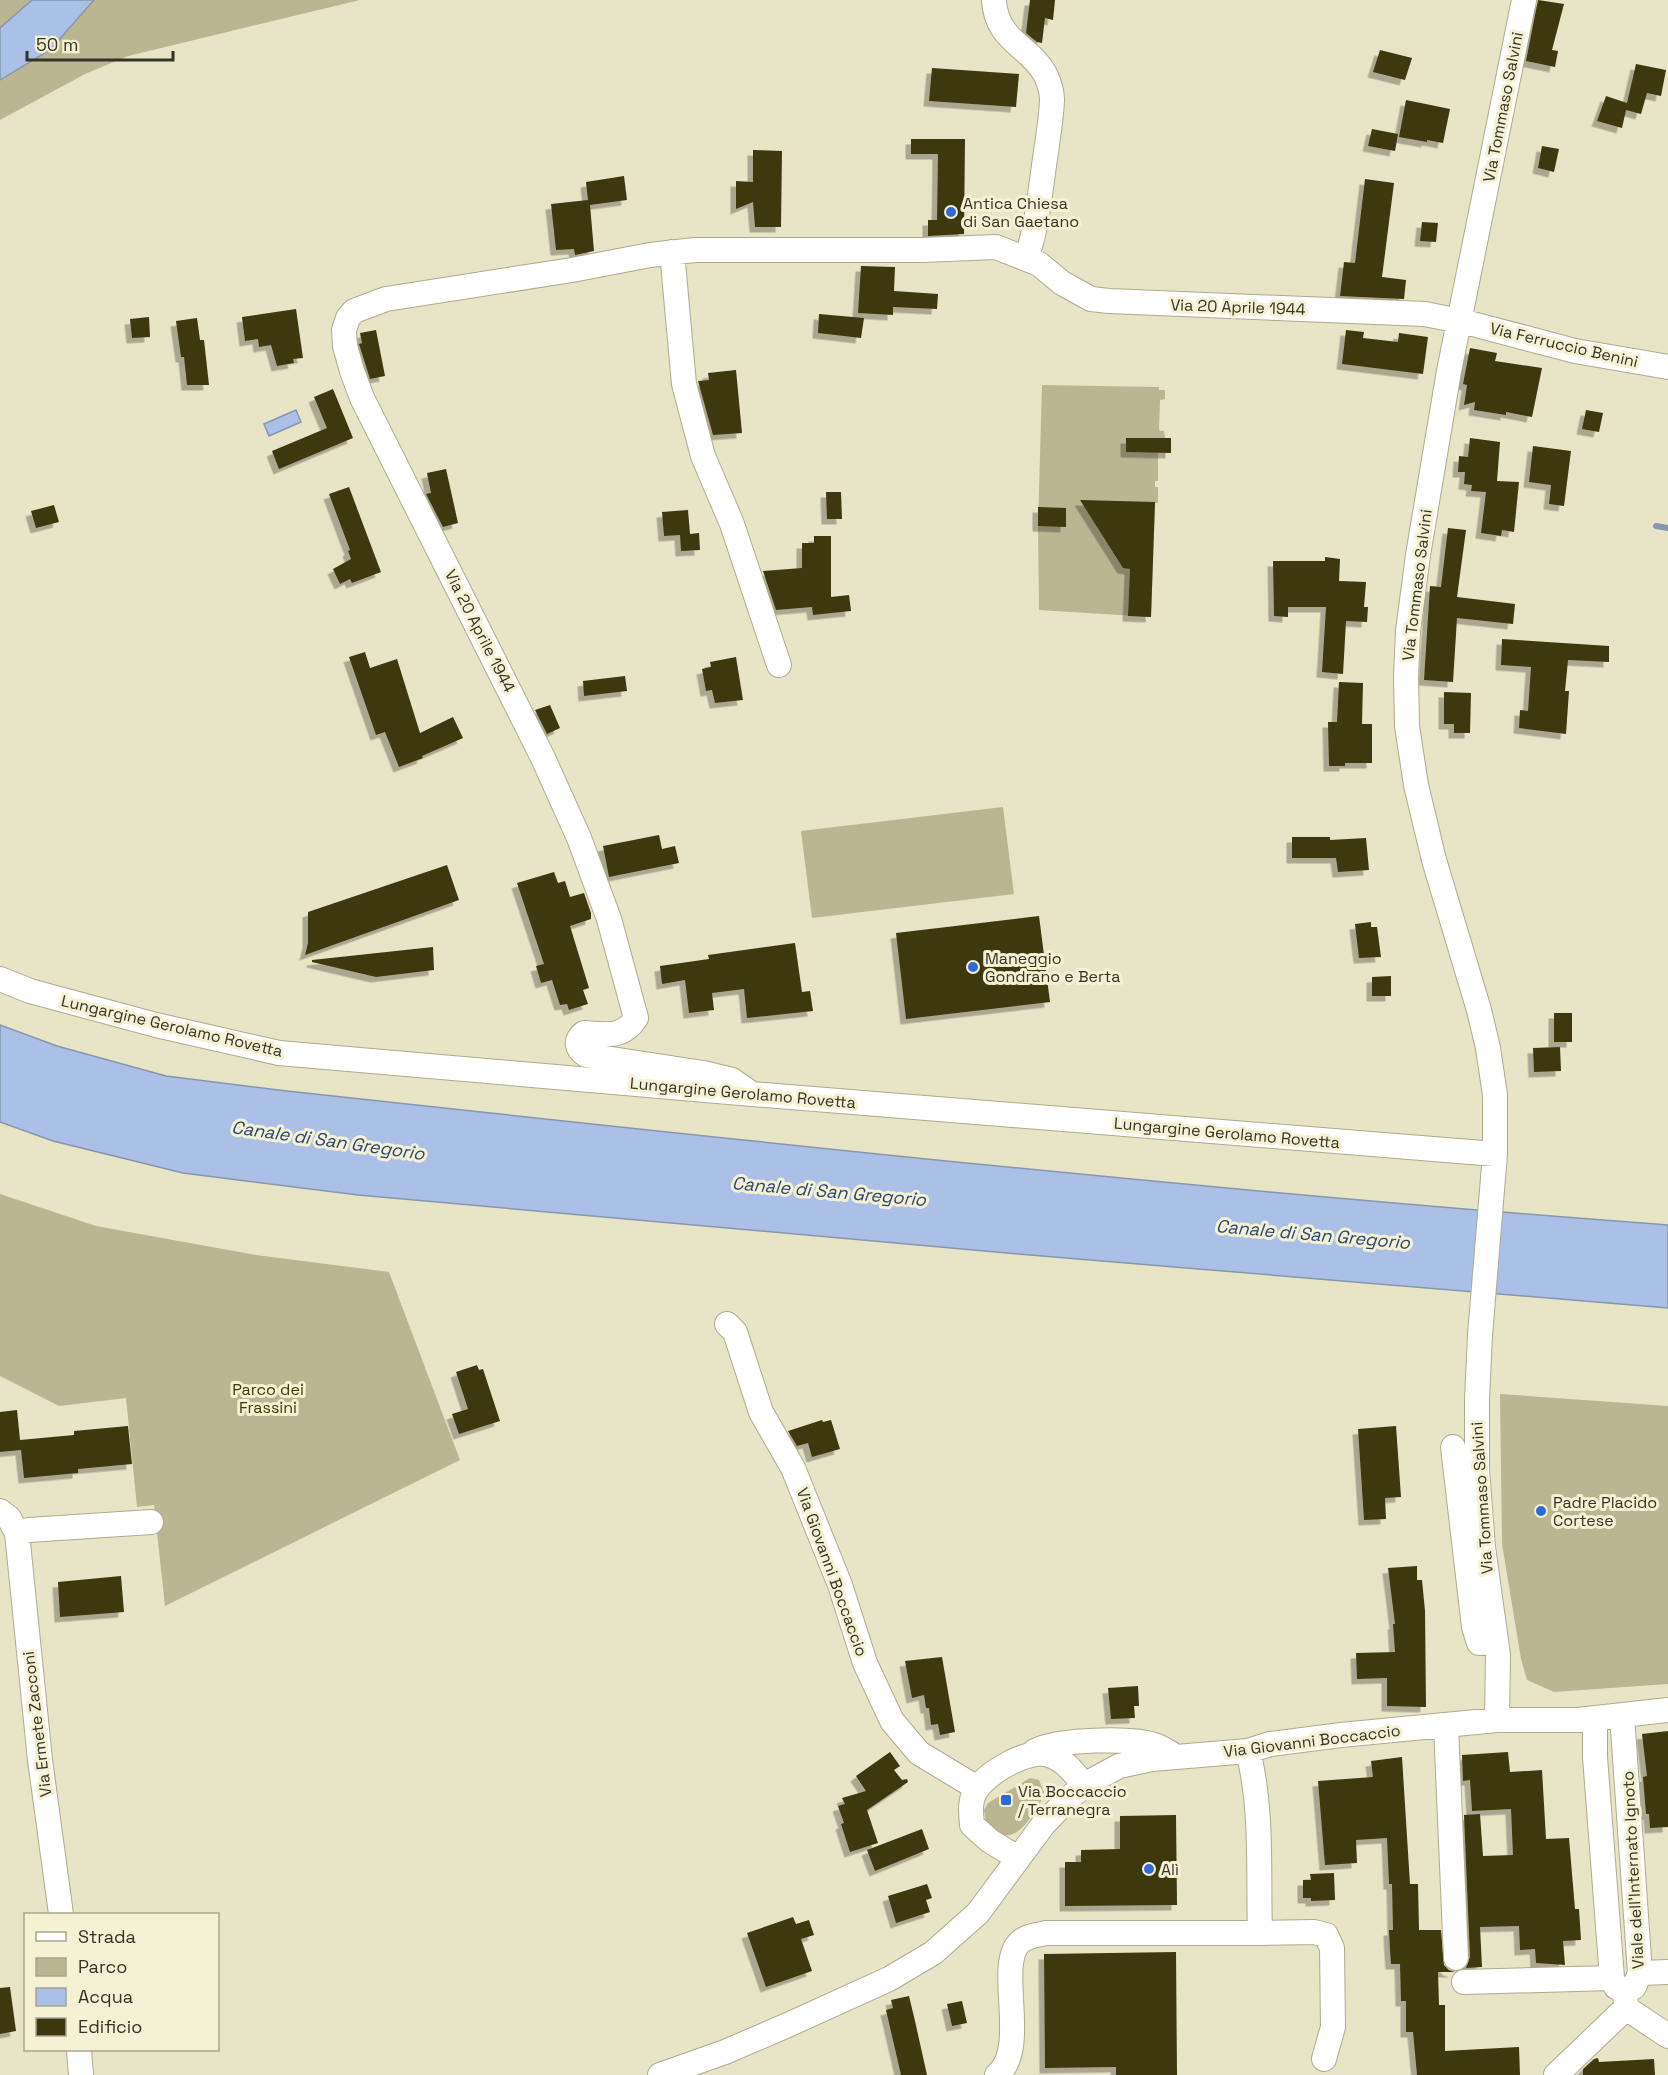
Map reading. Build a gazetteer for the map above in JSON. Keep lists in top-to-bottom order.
{
  "streets": {
    "street": [
      "Via Tommaso Salvini",
      "Via 20 Aprile 1944",
      "Via Ferruccio Benini",
      "Lungargine Gerolamo Rovetta",
      "Via Giovanni Boccaccio",
      "Via Ermete Zacconi",
      "Viale dell'Internato Ignoto"
    ]
  },
  "crossings": [
    ["Via Tommaso Salvini", "Via 20 Aprile 1944"],
    ["Via Tommaso Salvini", "Via Ferruccio Benini"],
    ["Via Tommaso Salvini", "Lungargine Gerolamo Rovetta"],
    ["Via Tommaso Salvini", "Via Giovanni Boccaccio"],
    ["Via 20 Aprile 1944", "Via Ferruccio Benini"],
    ["Via 20 Aprile 1944", "Lungargine Gerolamo Rovetta"],
    ["Via Giovanni Boccaccio", "Viale dell'Internato Ignoto"]
  ],
  "water": ["Canale di San Gregorio"],
  "parks": ["Parco dei Frassini"],
  "places": {
    "other": [
      "Antica Chiesa di San Gaetano",
      "Maneggio Gondrano e Berta",
      "Padre Placido Cortese",
      "Alì"
    ],
    "transit": ["Via Boccaccio / Terranegra"]
  },
  "legend": [
    "Strada",
    "Parco",
    "Acqua",
    "Edificio"
  ],
  "scale_bar": "50 m"
}
